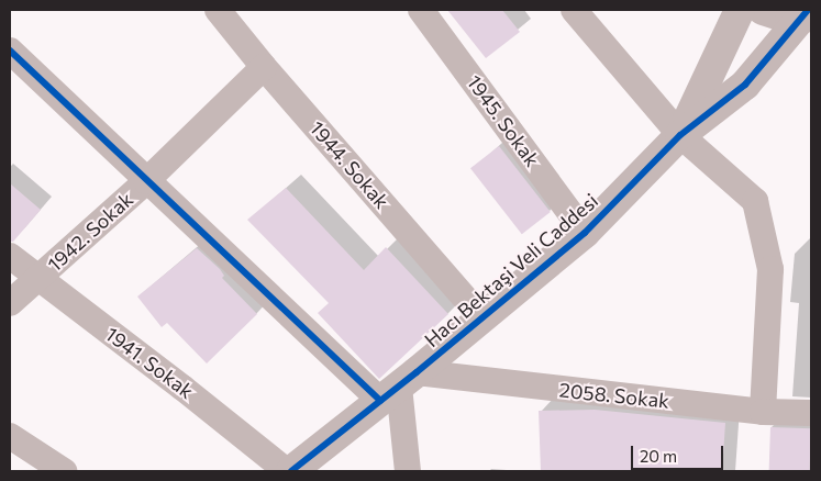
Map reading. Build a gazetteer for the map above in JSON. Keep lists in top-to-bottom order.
{
  "streets": {
    "street": [
      "1945. Sokak",
      "1944. Sokak",
      "1942. Sokak",
      "Hacı Bektaşi Veli Caddesi",
      "1941. Sokak",
      "2058. Sokak"
    ]
  },
  "crossings": [
    ["1945. Sokak", "Hacı Bektaşi Veli Caddesi"],
    ["1944. Sokak", "1942. Sokak"],
    ["1944. Sokak", "Hacı Bektaşi Veli Caddesi"],
    ["1942. Sokak", "1941. Sokak"],
    ["Hacı Bektaşi Veli Caddesi", "2058. Sokak"]
  ],
  "scale_bar": "20 m"
}
